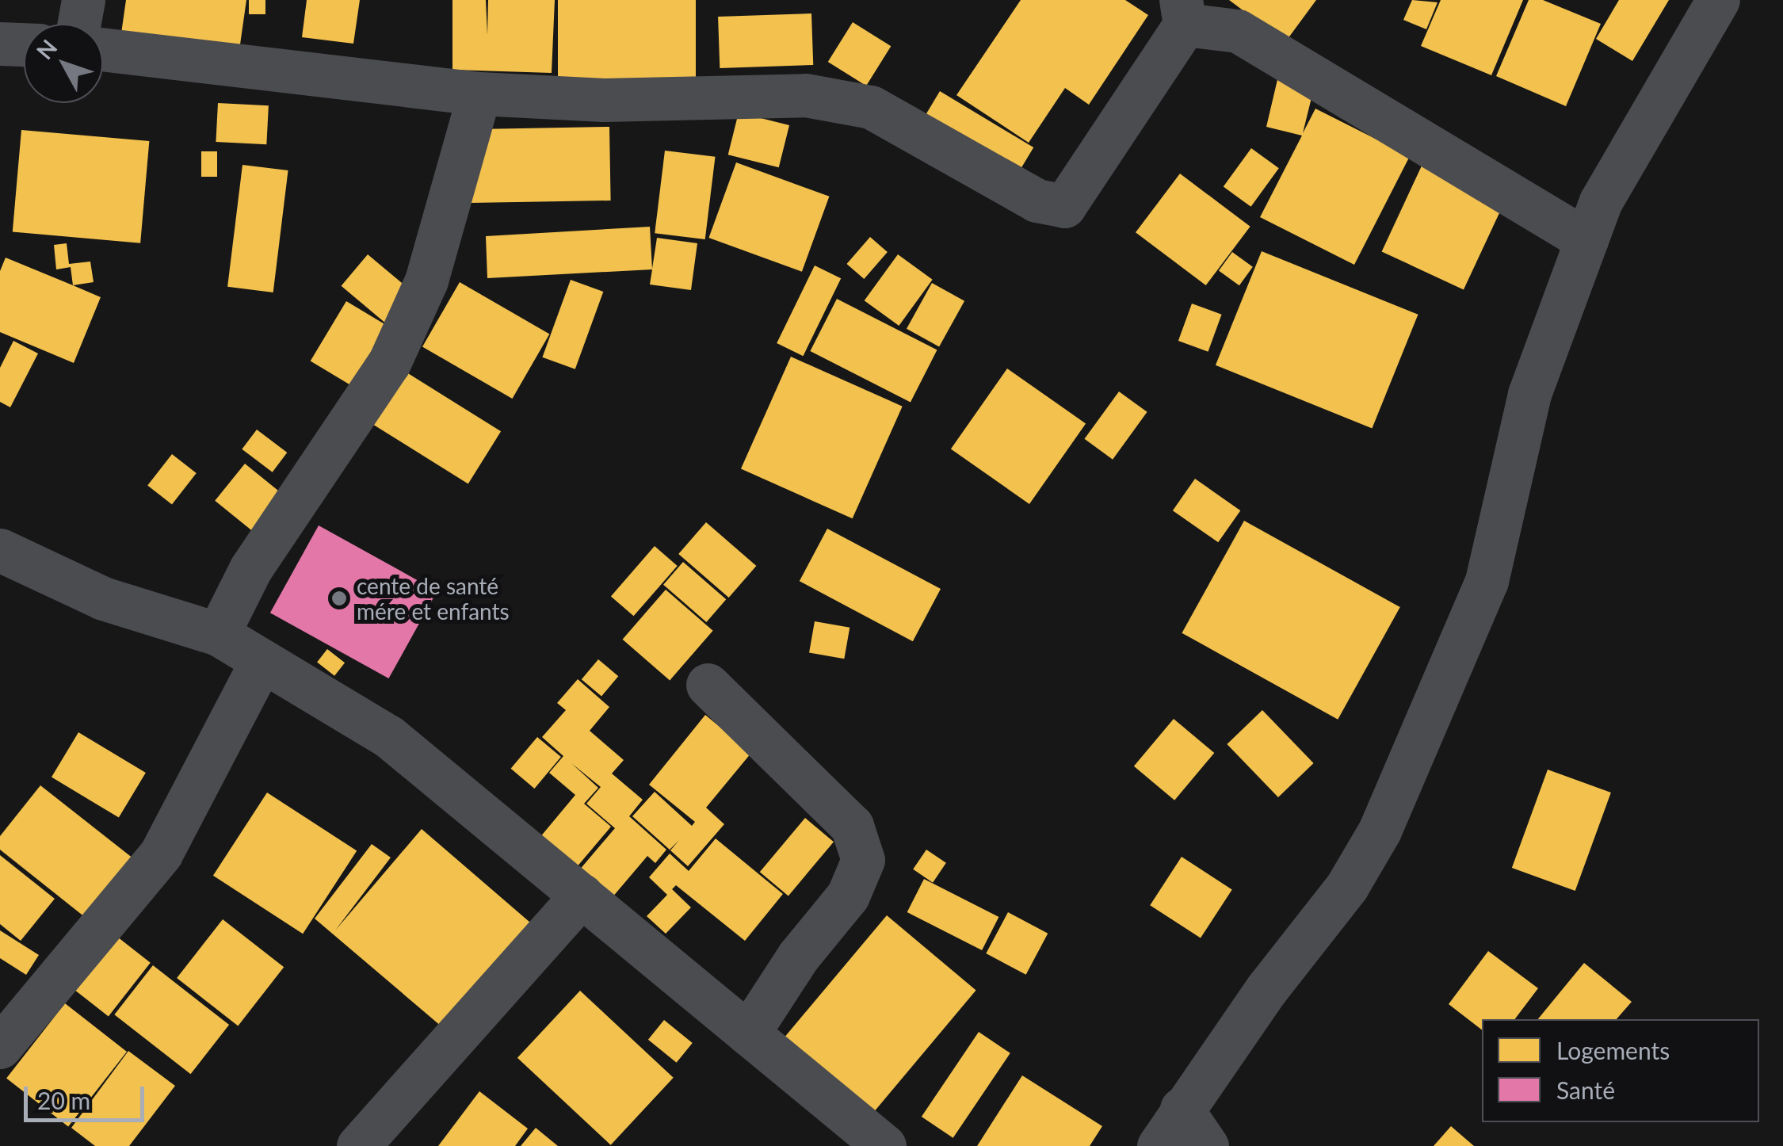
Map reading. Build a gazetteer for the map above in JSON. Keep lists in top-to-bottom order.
{
  "places": ["cente de santé mére et enfants"],
  "legend": ["Logements", "Santé"],
  "scale_bar": "20 m",
  "north": "top left"
}
